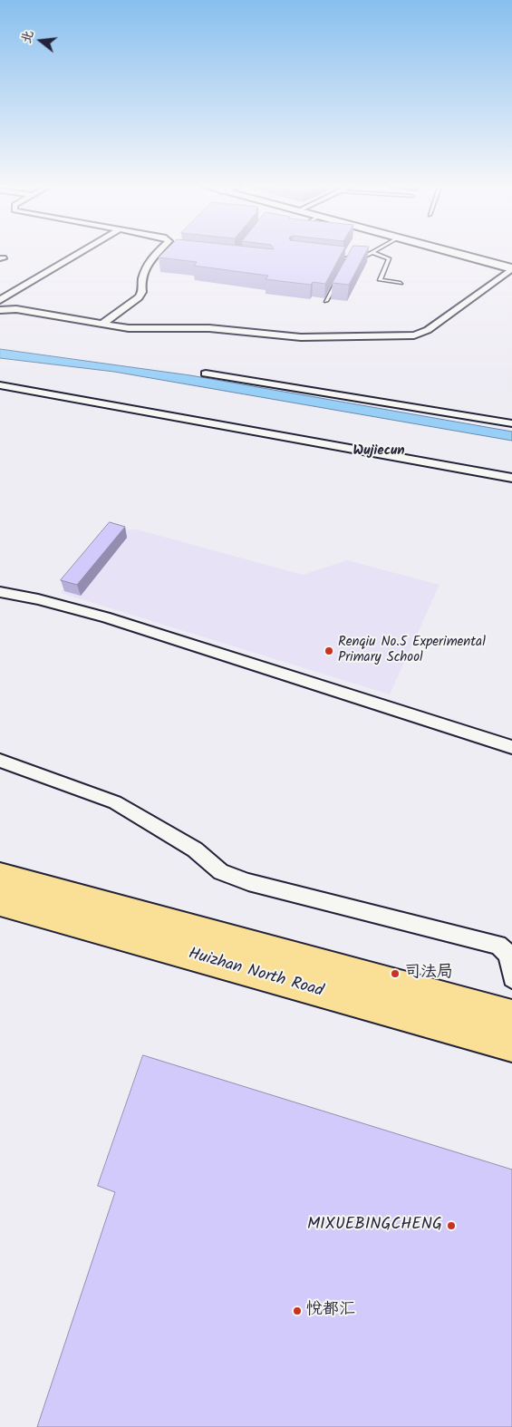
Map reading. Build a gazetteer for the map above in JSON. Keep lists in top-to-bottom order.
{
  "streets": {
    "main road": ["Huizhan North Road"]
  },
  "districts": ["Wujiecun"],
  "places": [
    "Renqiu No.5 Experimental Primary School",
    "司法局",
    "MIXUEBINGCHENG",
    "悦都汇"
  ],
  "north": "left"
}
